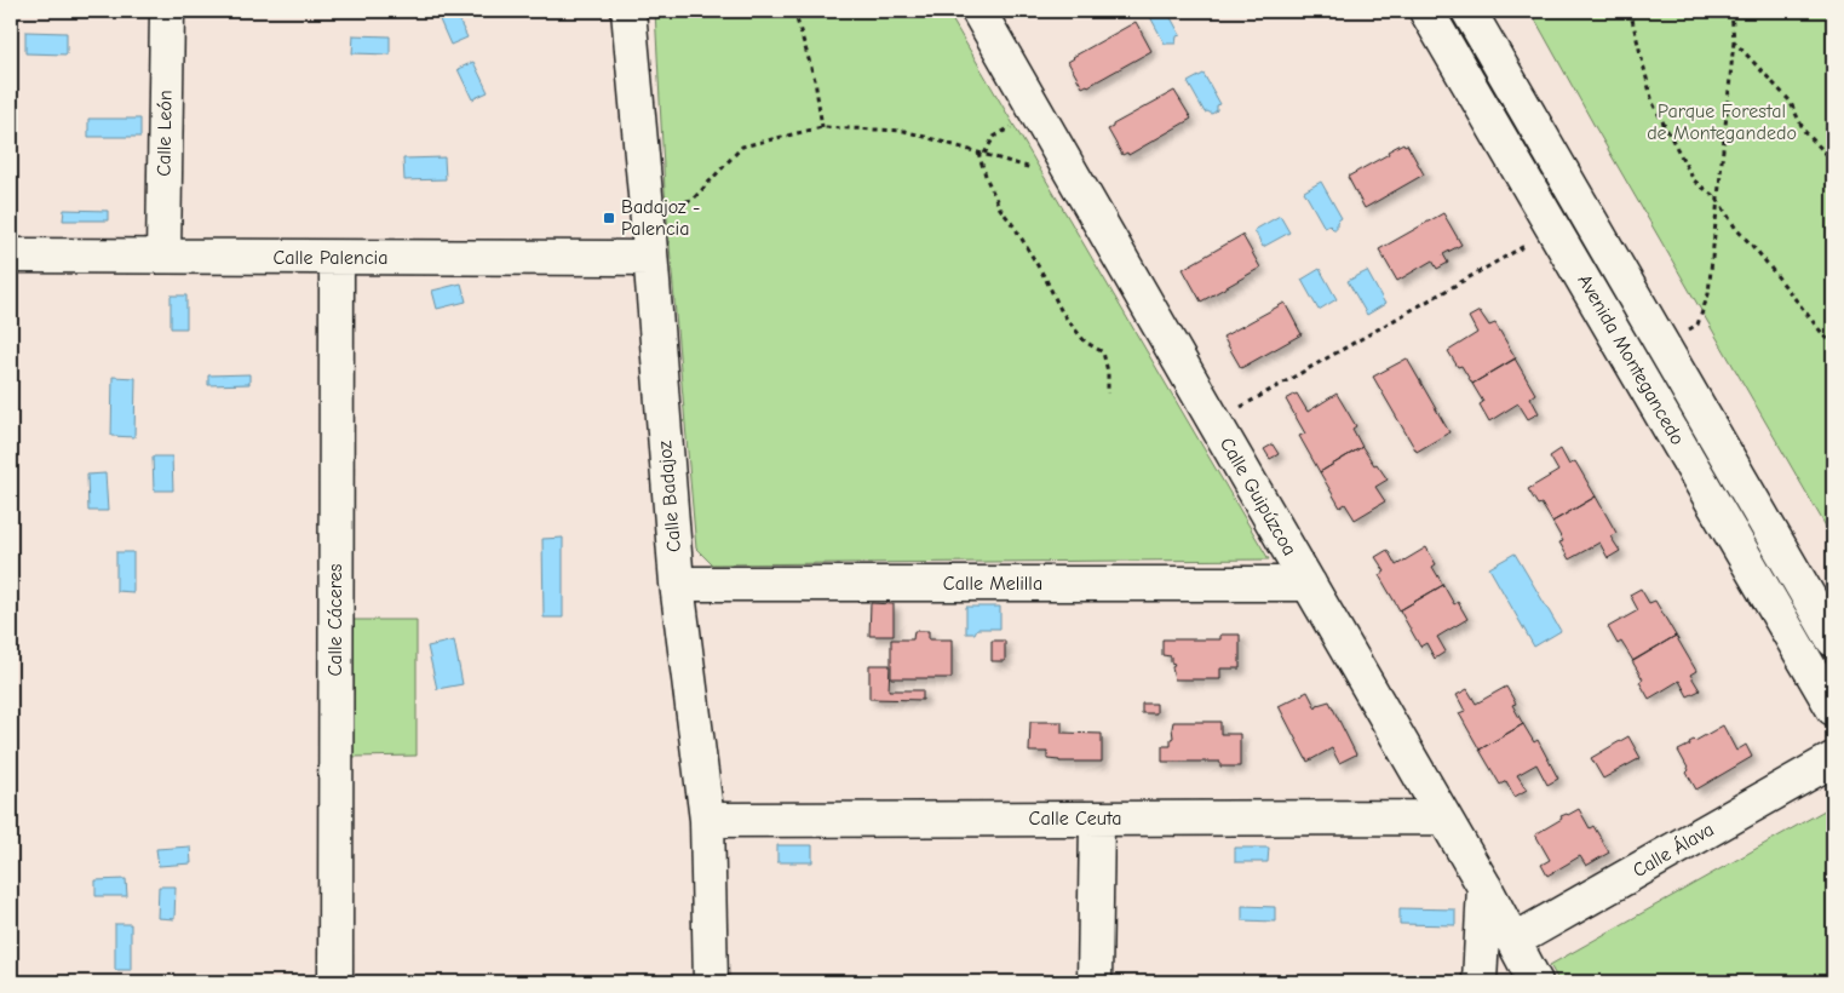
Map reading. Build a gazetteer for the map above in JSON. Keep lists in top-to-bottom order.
{
  "streets": {
    "street": [
      "Calle León",
      "Calle Palencia",
      "Avenida Montegancedo",
      "Calle Badajoz",
      "Calle Guipúzcoa",
      "Calle Melilla",
      "Calle Cáceres",
      "Calle Ceuta",
      "Calle Álava"
    ]
  },
  "crossings": [
    ["Calle León", "Calle Palencia"],
    ["Calle Palencia", "Calle Badajoz"],
    ["Calle Palencia", "Calle Cáceres"],
    ["Calle Badajoz", "Calle Melilla"],
    ["Calle Badajoz", "Calle Ceuta"],
    ["Calle Guipúzcoa", "Calle Melilla"],
    ["Calle Guipúzcoa", "Calle Ceuta"],
    ["Calle Guipúzcoa", "Calle Álava"]
  ],
  "parks": ["Parque Forestal de Montegandedo"],
  "places": {
    "transit": ["Badajoz - Palencia"]
  }
}
